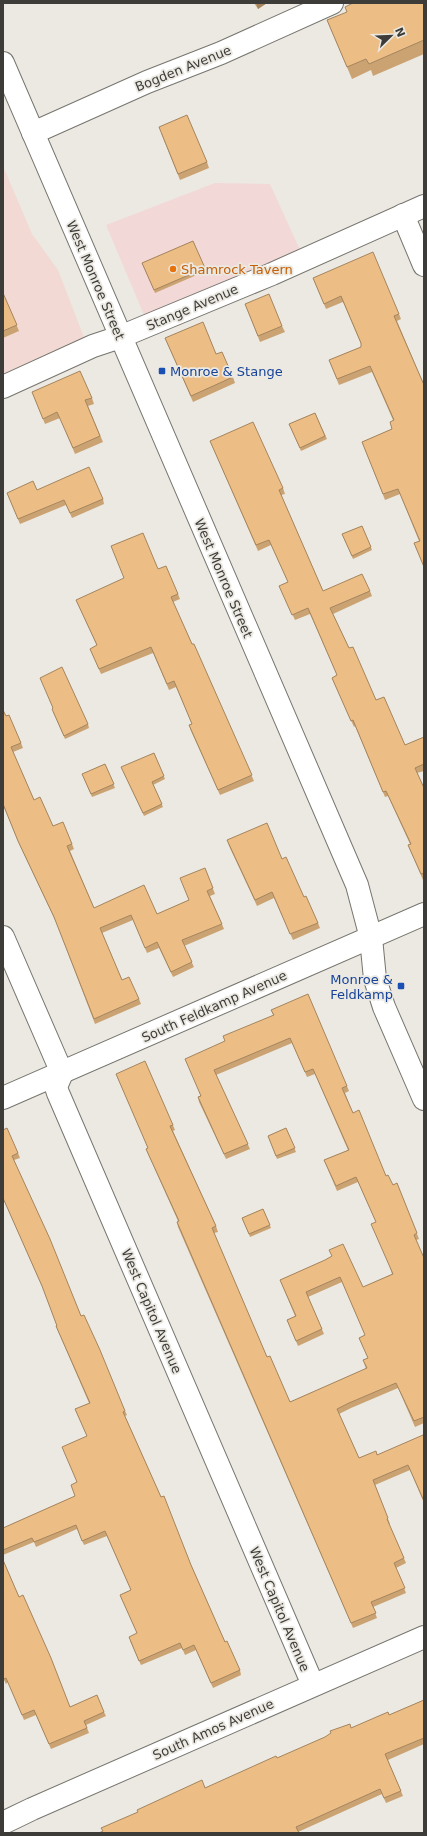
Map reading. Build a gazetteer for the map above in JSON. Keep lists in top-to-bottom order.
{
  "streets": {
    "street": [
      "Bogden Avenue",
      "West Monroe Street",
      "Stange Avenue",
      "South Feldkamp Avenue",
      "West Capitol Avenue",
      "South Amos Avenue"
    ]
  },
  "crossings": [
    ["Bogden Avenue", "West Monroe Street"],
    ["West Monroe Street", "Stange Avenue"],
    ["West Monroe Street", "South Feldkamp Avenue"],
    ["South Feldkamp Avenue", "West Capitol Avenue"],
    ["West Capitol Avenue", "South Amos Avenue"]
  ],
  "places": {
    "other": ["Shamrock Tavern"],
    "transit": ["Monroe & Stange", "Monroe & Feldkamp"]
  },
  "north": "top right"
}
